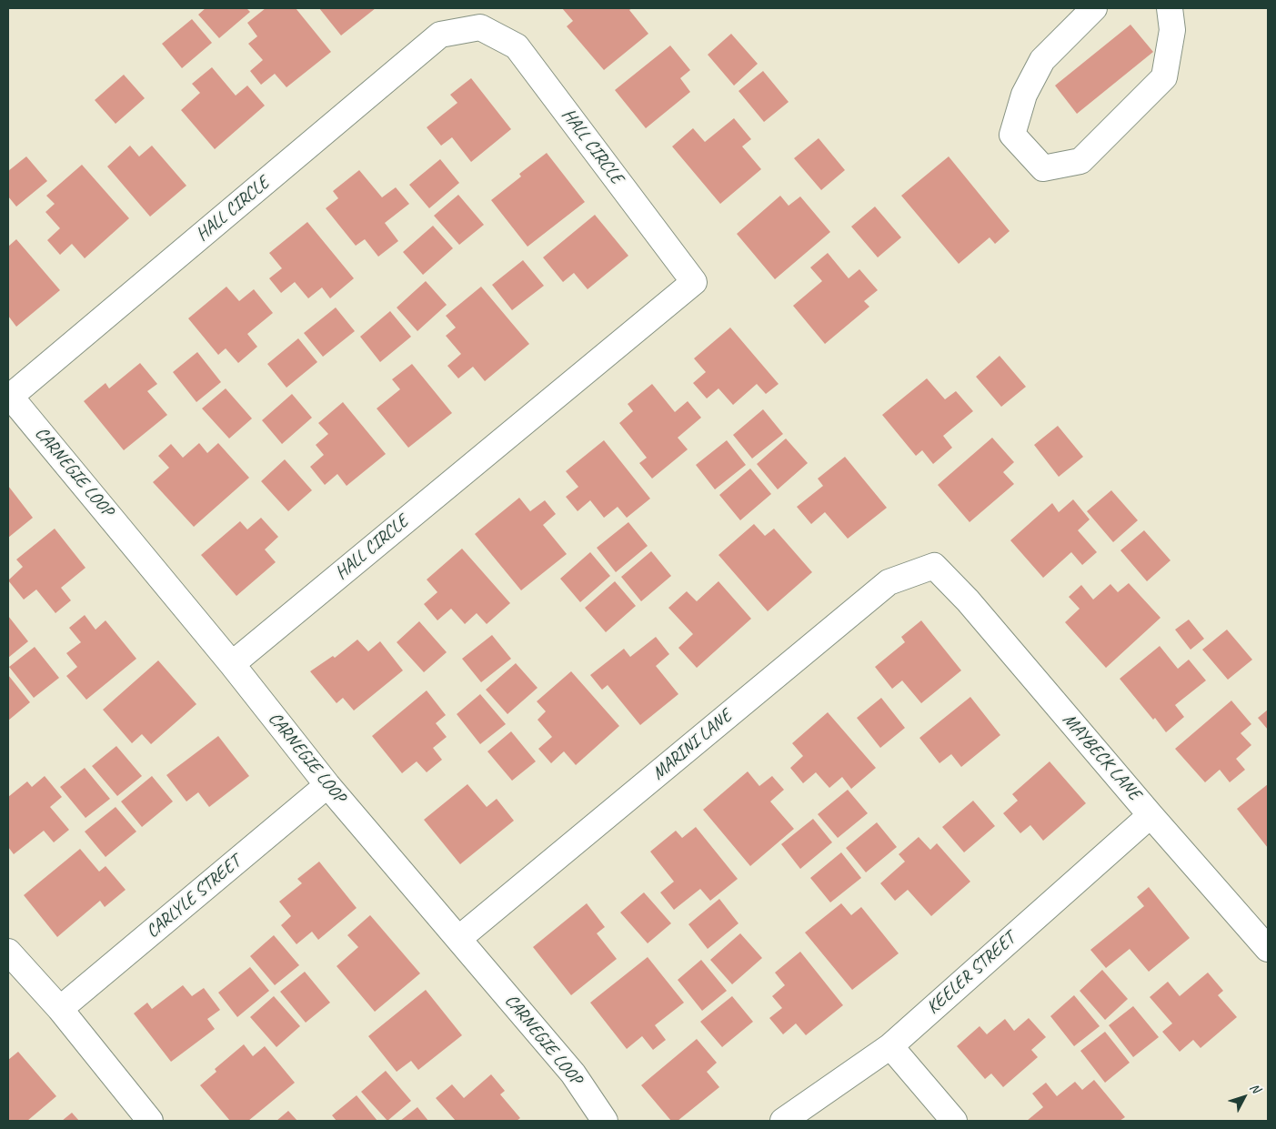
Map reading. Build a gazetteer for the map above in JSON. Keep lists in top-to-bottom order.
{
  "streets": {
    "street": [
      "HALL CIRCLE",
      "CARNEGIE LOOP",
      "MARINI LANE",
      "MAYBECK LANE",
      "CARLYLE STREET",
      "KEELER STREET"
    ]
  },
  "crossings": [
    ["HALL CIRCLE", "CARNEGIE LOOP"],
    ["CARNEGIE LOOP", "MARINI LANE"],
    ["CARNEGIE LOOP", "CARLYLE STREET"],
    ["MARINI LANE", "MAYBECK LANE"],
    ["MAYBECK LANE", "KEELER STREET"]
  ],
  "north": "top right"
}
